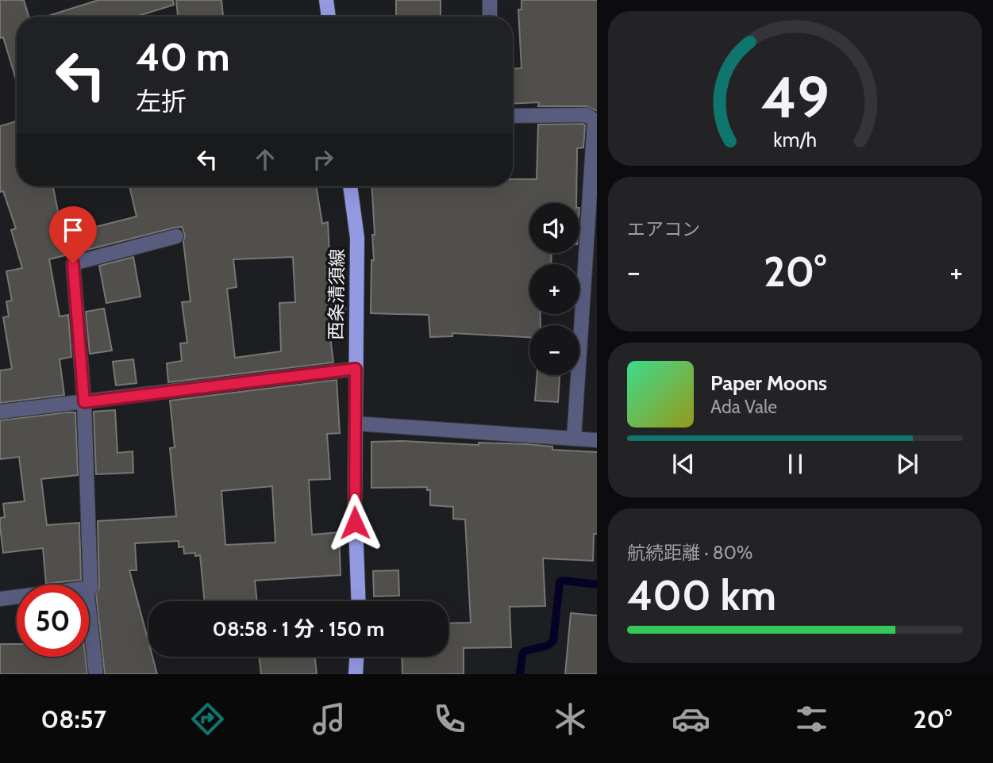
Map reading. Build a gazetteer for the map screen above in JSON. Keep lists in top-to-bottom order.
{
  "streets": {
    "main road": ["西条清須線"]
  },
  "page": {
    "turn": ["40 m", "左折"],
    "tile": [
      "エアコン",
      ["航続距離 · 80%", "400 km"]
    ],
    "map_buttons": ["+", "−"],
    "heat": ["−", "20°", "+"],
    "song": ["Paper Moons", "Ada Vale"],
    "limit": "50",
    "trip": "08:58 · 1 分 · 150 m",
    "tabs": ["08:57", "20°"],
    "gauge": ["49", "km/h"]
  }
}
